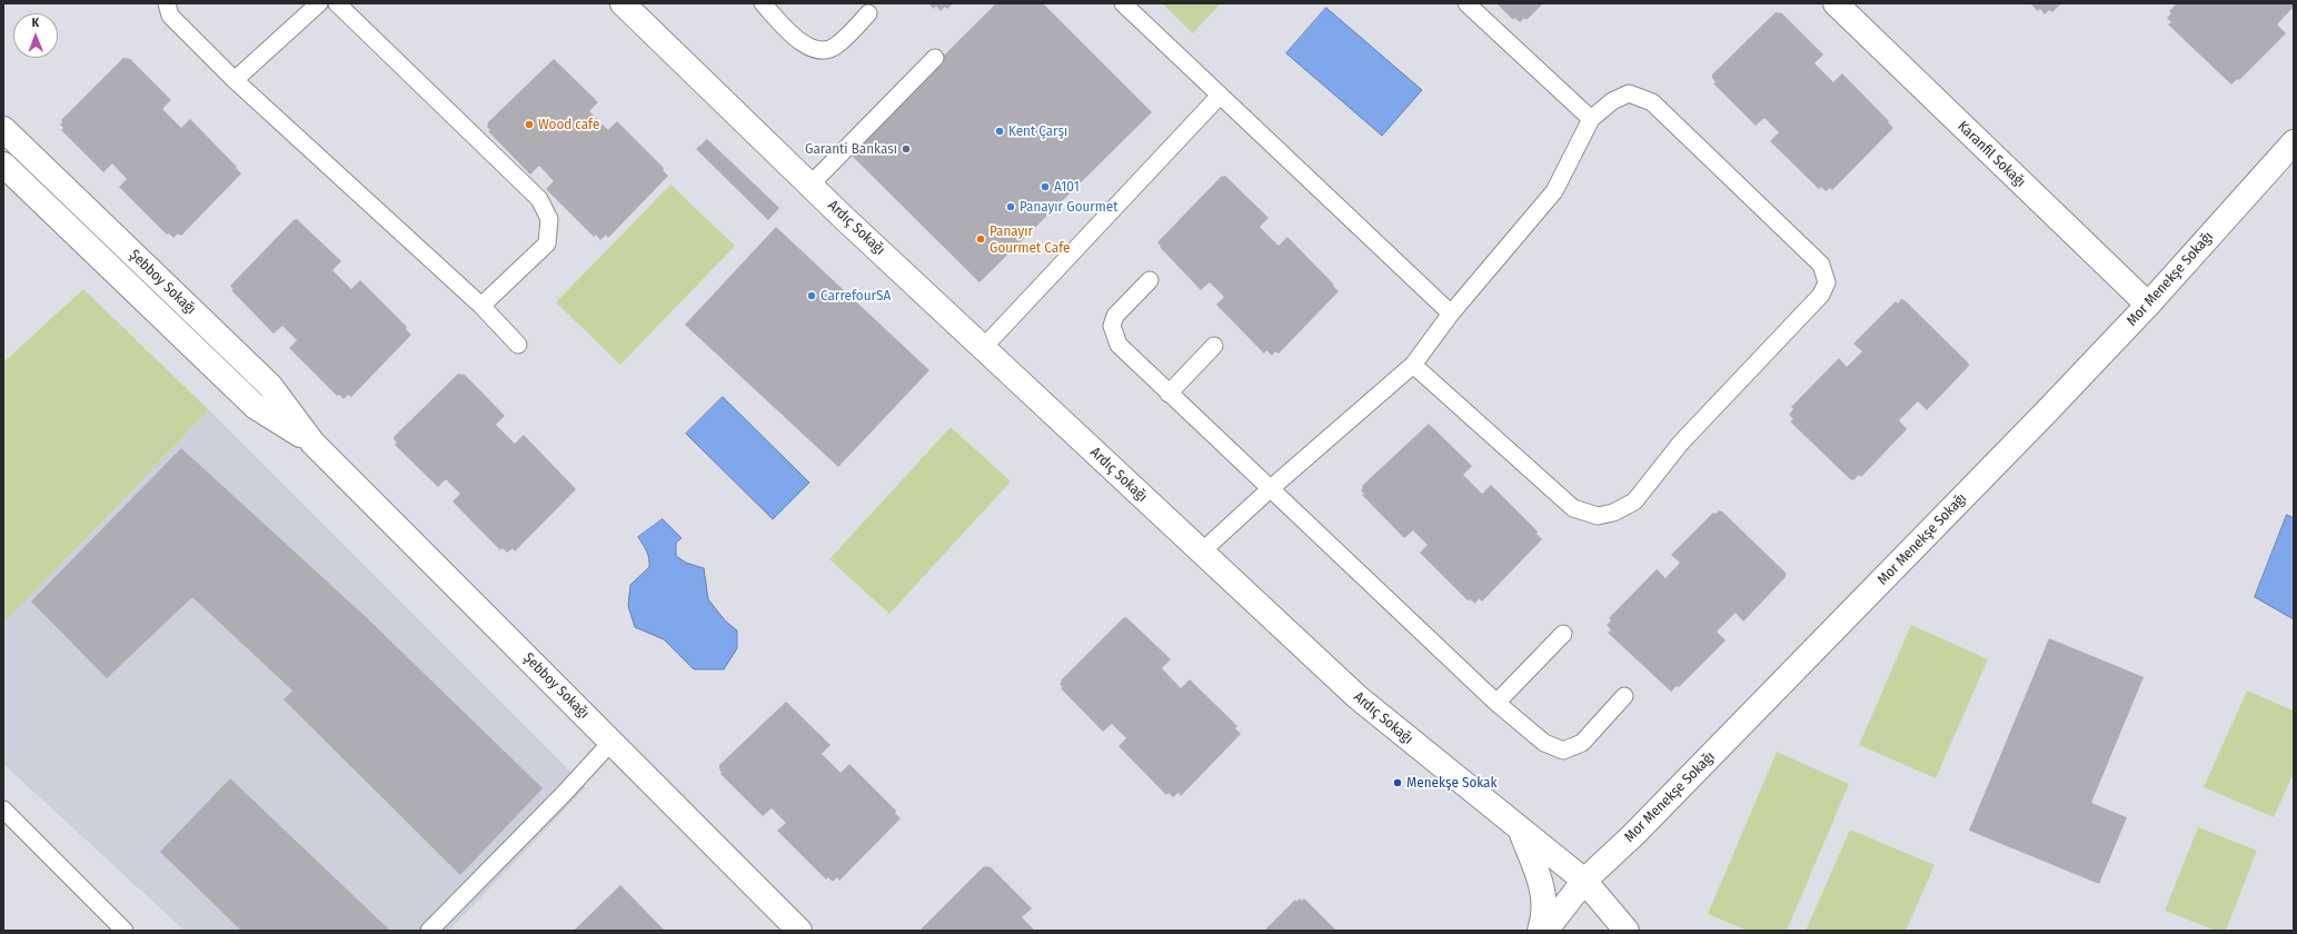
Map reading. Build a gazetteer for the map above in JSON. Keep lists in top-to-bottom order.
{
  "streets": {
    "street": [
      "Karanfil Sokağı",
      "Ardıç Sokağı",
      "Mor Menekşe Sokağı",
      "Şebboy Sokağı"
    ]
  },
  "crossings": [
    ["Karanfil Sokağı", "Mor Menekşe Sokağı"],
    ["Ardıç Sokağı", "Mor Menekşe Sokağı"]
  ],
  "places": [
    "Wood cafe",
    "Kent Çarşı",
    "Garanti Bankası",
    "A101",
    "Panayır Gourmet",
    "Panayır Gourmet Cafe",
    "CarrefourSA",
    "Menekşe Sokak"
  ],
  "north": "top"
}
